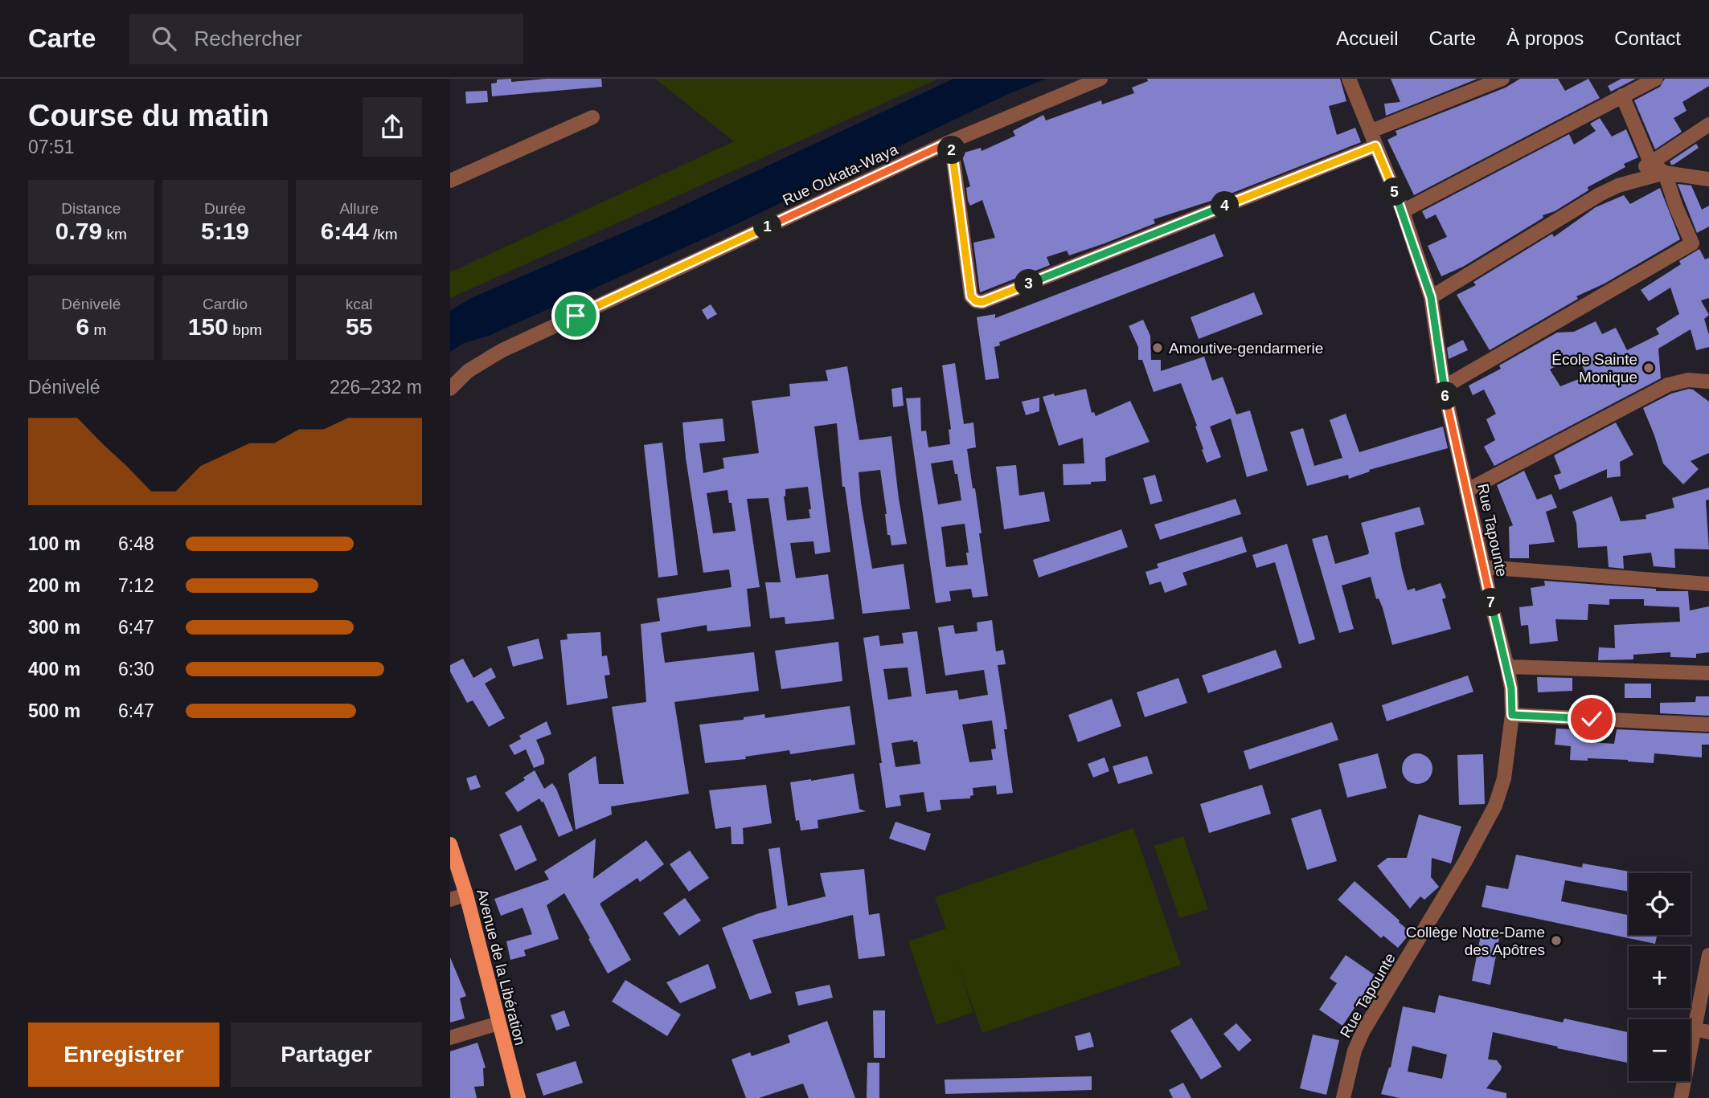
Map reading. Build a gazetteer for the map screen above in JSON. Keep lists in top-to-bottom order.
{
  "streets": {
    "main road": ["Avenue de la Libération"],
    "street": ["Rue Oukata-Waya", "Rue Tapounte"]
  },
  "places": ["Amoutive-gendarmerie", "École Sainte Monique", "Collège Notre-Dame des Apôtres"],
  "page": {
    "header": "Carte",
    "search": "Rechercher",
    "nav": [
      "Accueil",
      "Carte",
      "À propos",
      "Contact"
    ],
    "heading": ["Course du matin", "07:51"],
    "pins": [
      "2",
      "5",
      "4",
      "1",
      "3",
      "6",
      "7"
    ],
    "stats": [
      ["Distance", "0.79 km"],
      ["Durée", "5:19"],
      ["Allure", "6:44 /km"],
      ["Dénivelé", "6 m"],
      ["Cardio", "150 bpm"],
      ["kcal", "55"]
    ],
    "chart": ["Dénivelé", "226–232 m"],
    "list": [
      {
        "name": "100 m",
        "note": "6:48"
      },
      {
        "name": "200 m",
        "note": "7:12"
      },
      {
        "name": "300 m",
        "note": "6:47"
      },
      {
        "name": "400 m",
        "note": "6:30"
      },
      {
        "name": "500 m",
        "note": "6:47"
      }
    ],
    "map_buttons": ["+", "−"],
    "buttons": ["Enregistrer", "Partager"]
  }
}
